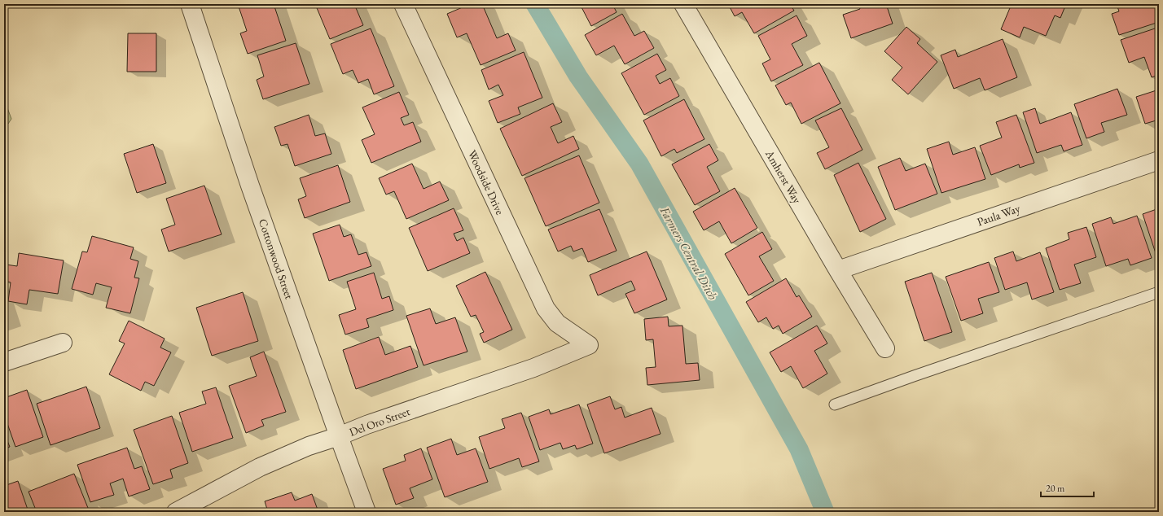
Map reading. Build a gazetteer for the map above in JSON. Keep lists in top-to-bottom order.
{
  "streets": {
    "street": [
      "Amherst Way",
      "Woodside Drive",
      "Paula Way",
      "Cottonwood Street",
      "Del Oro Street"
    ]
  },
  "crossings": [
    ["Amherst Way", "Paula Way"],
    ["Woodside Drive", "Del Oro Street"],
    ["Cottonwood Street", "Del Oro Street"]
  ],
  "water": ["Farmers Central Ditch"],
  "scale_bar": "20 m"
}
